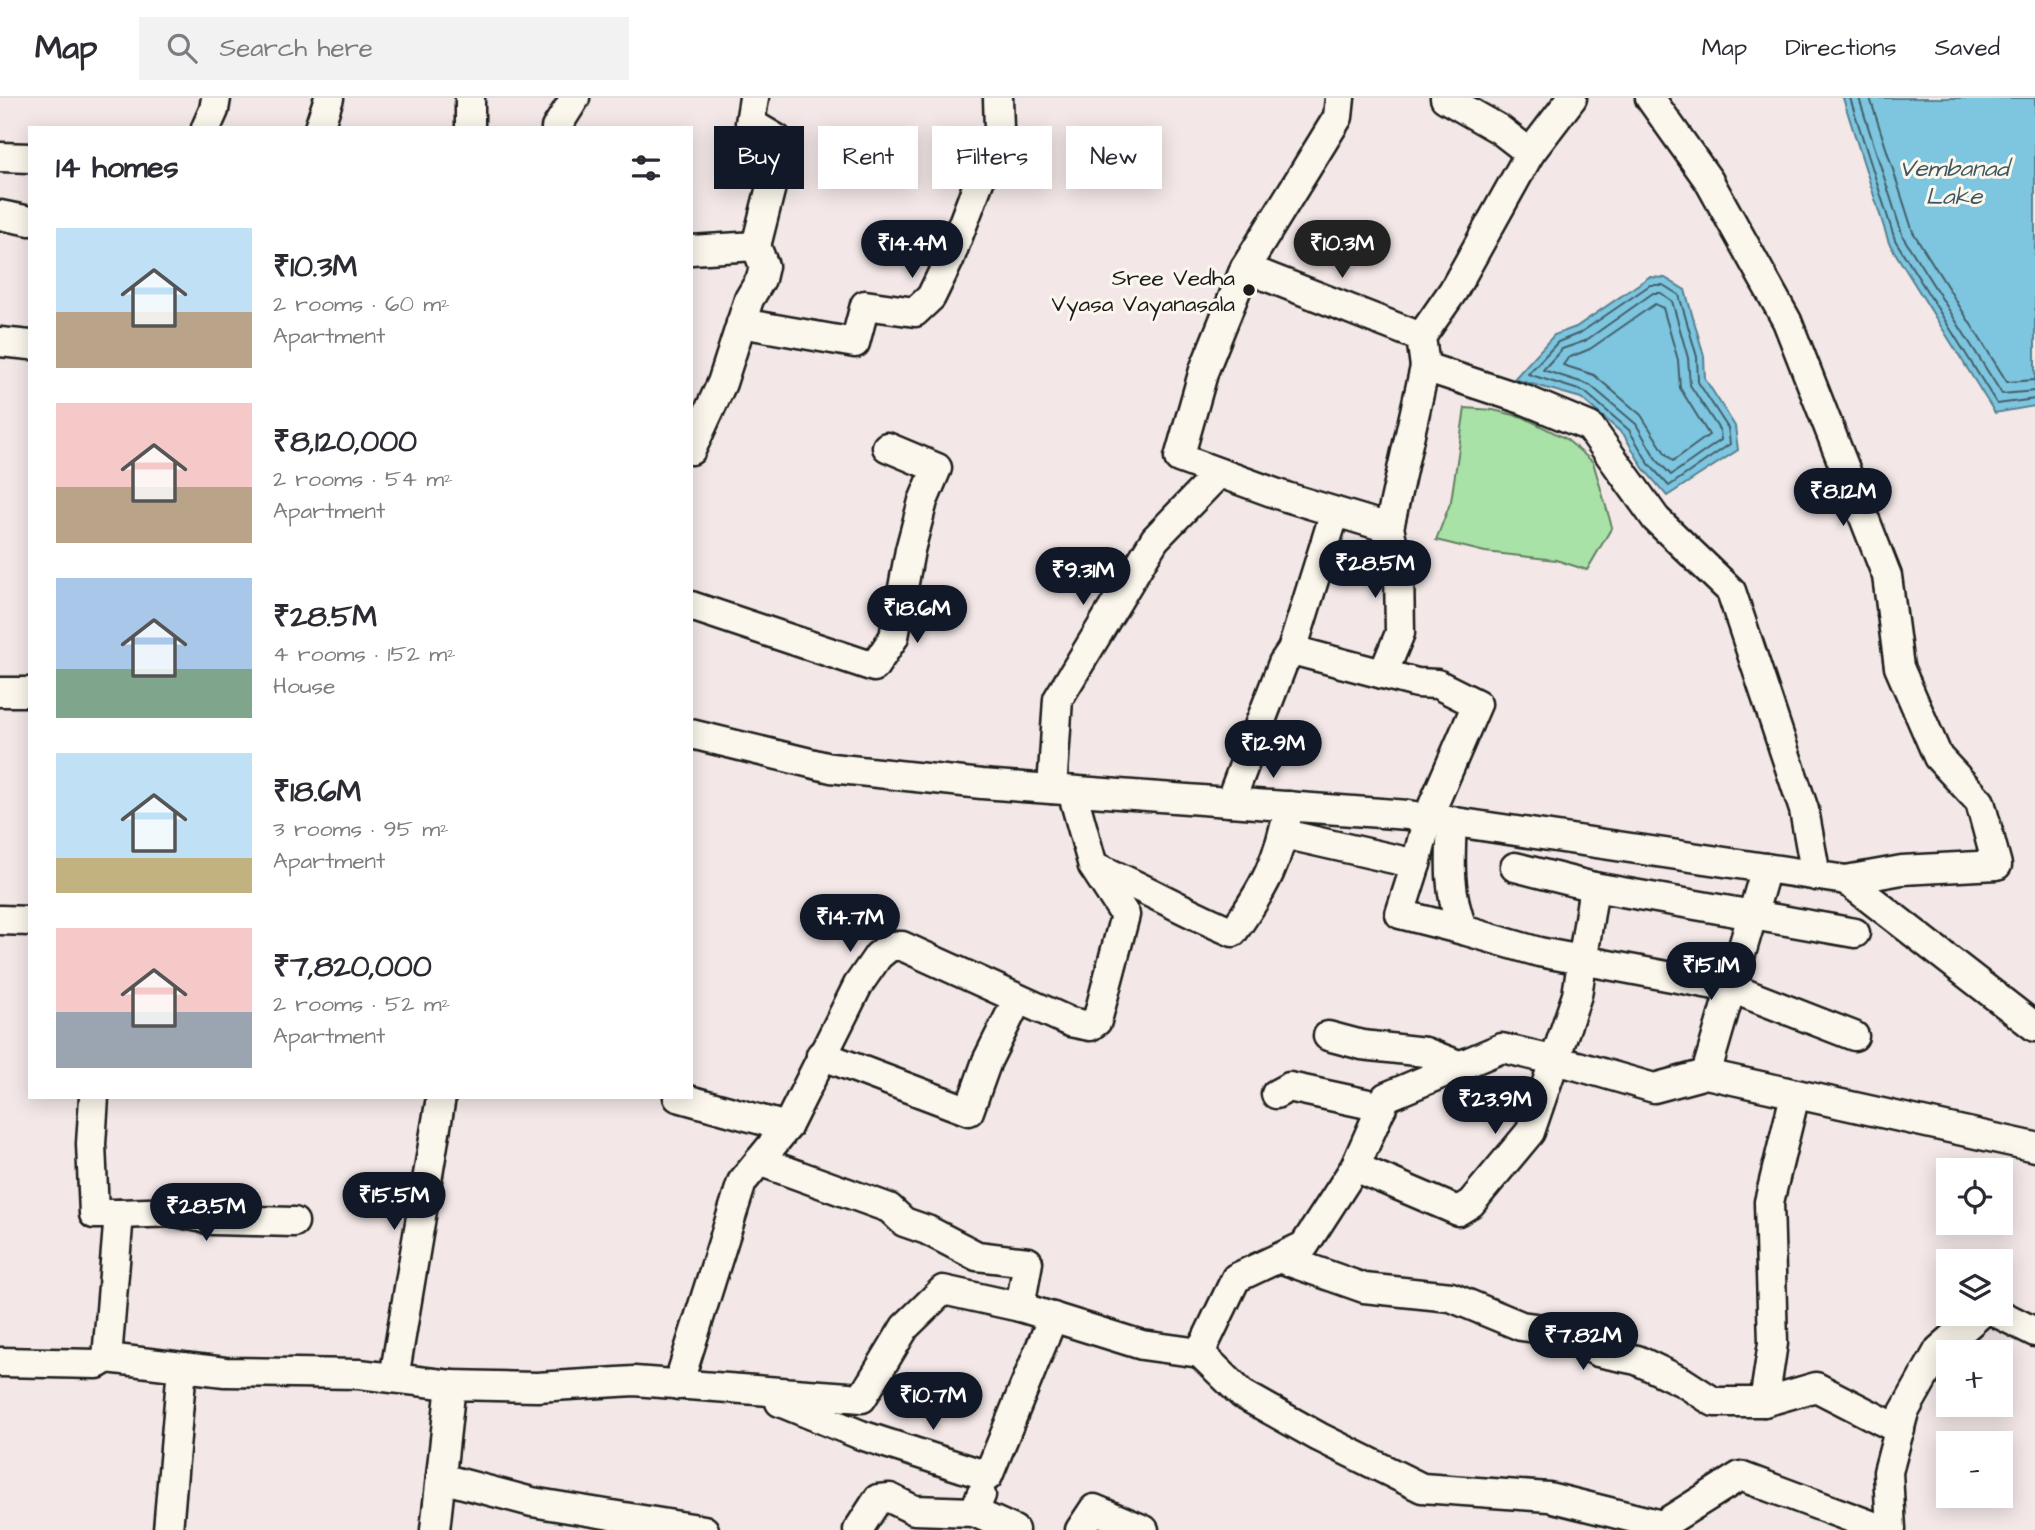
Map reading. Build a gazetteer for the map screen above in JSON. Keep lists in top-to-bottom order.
{
  "water": ["Vembanad Lake"],
  "places": ["Sree Vedha Vyasa Vayanasala"],
  "page": {
    "header": "Map",
    "search": "Search here",
    "nav": ["Map", "Directions", "Saved"],
    "chip": [
      "Buy",
      "Rent",
      "Filters",
      "New"
    ],
    "heading": "14 homes",
    "list": [
      {
        "name": "₹10.3M",
        "note": "2 rooms · 60 m² · Apartment"
      },
      {
        "name": "₹8,120,000",
        "note": "2 rooms · 54 m² · Apartment"
      },
      {
        "name": "₹28.5M",
        "note": "4 rooms · 152 m² · House"
      },
      {
        "name": "₹18.6M",
        "note": "3 rooms · 95 m² · Apartment"
      },
      {
        "name": "₹7,820,000",
        "note": "2 rooms · 52 m² · Apartment"
      }
    ],
    "price": [
      "₹14.4M",
      "₹10.3M",
      "₹8.12M",
      "₹28.5M",
      "₹9.31M",
      "₹18.6M",
      "₹12.9M",
      "₹14.7M",
      "₹15.1M",
      "₹23.9M",
      "₹15.5M",
      "₹28.5M",
      "₹7.82M",
      "₹10.7M"
    ],
    "map_buttons": ["+", "−"]
  }
}
